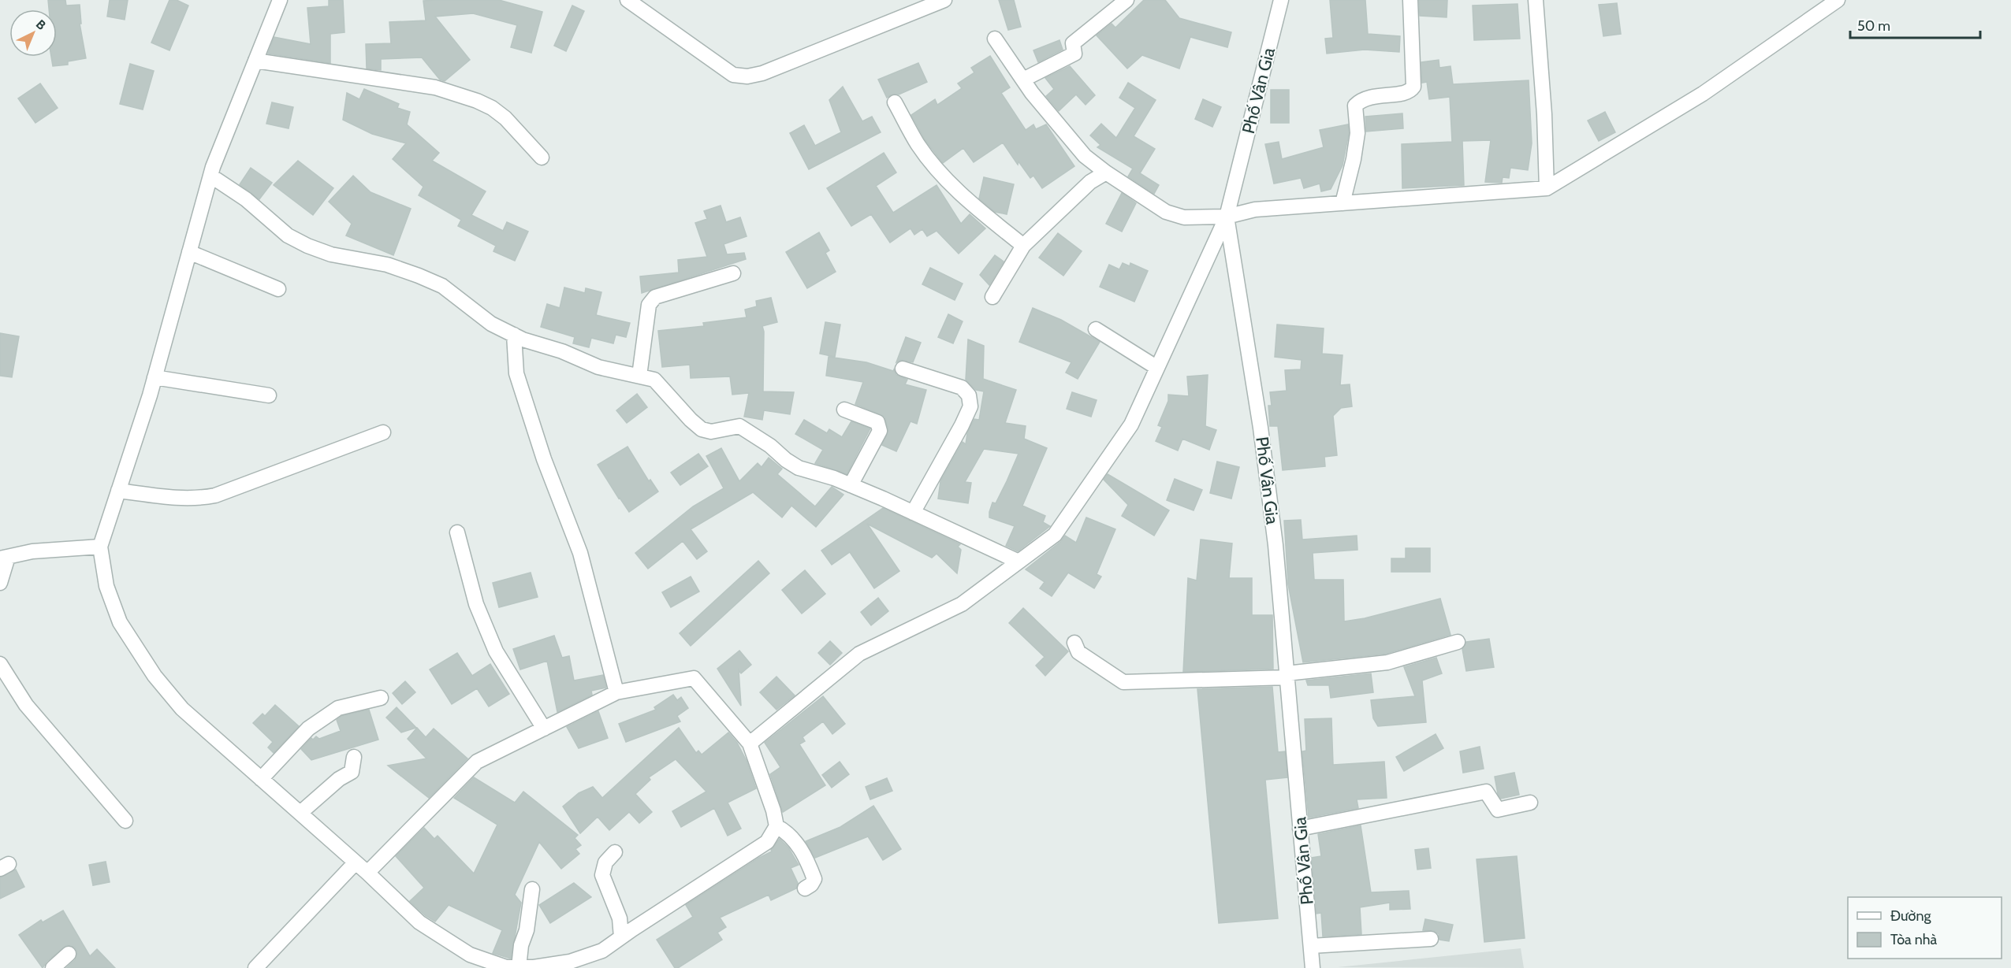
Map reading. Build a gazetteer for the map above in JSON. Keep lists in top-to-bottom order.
{
  "streets": {
    "street": ["Phố Vân Gia"]
  },
  "legend": ["Đường", "Tòa nhà"],
  "scale_bar": "50 m",
  "north": "top right"
}
